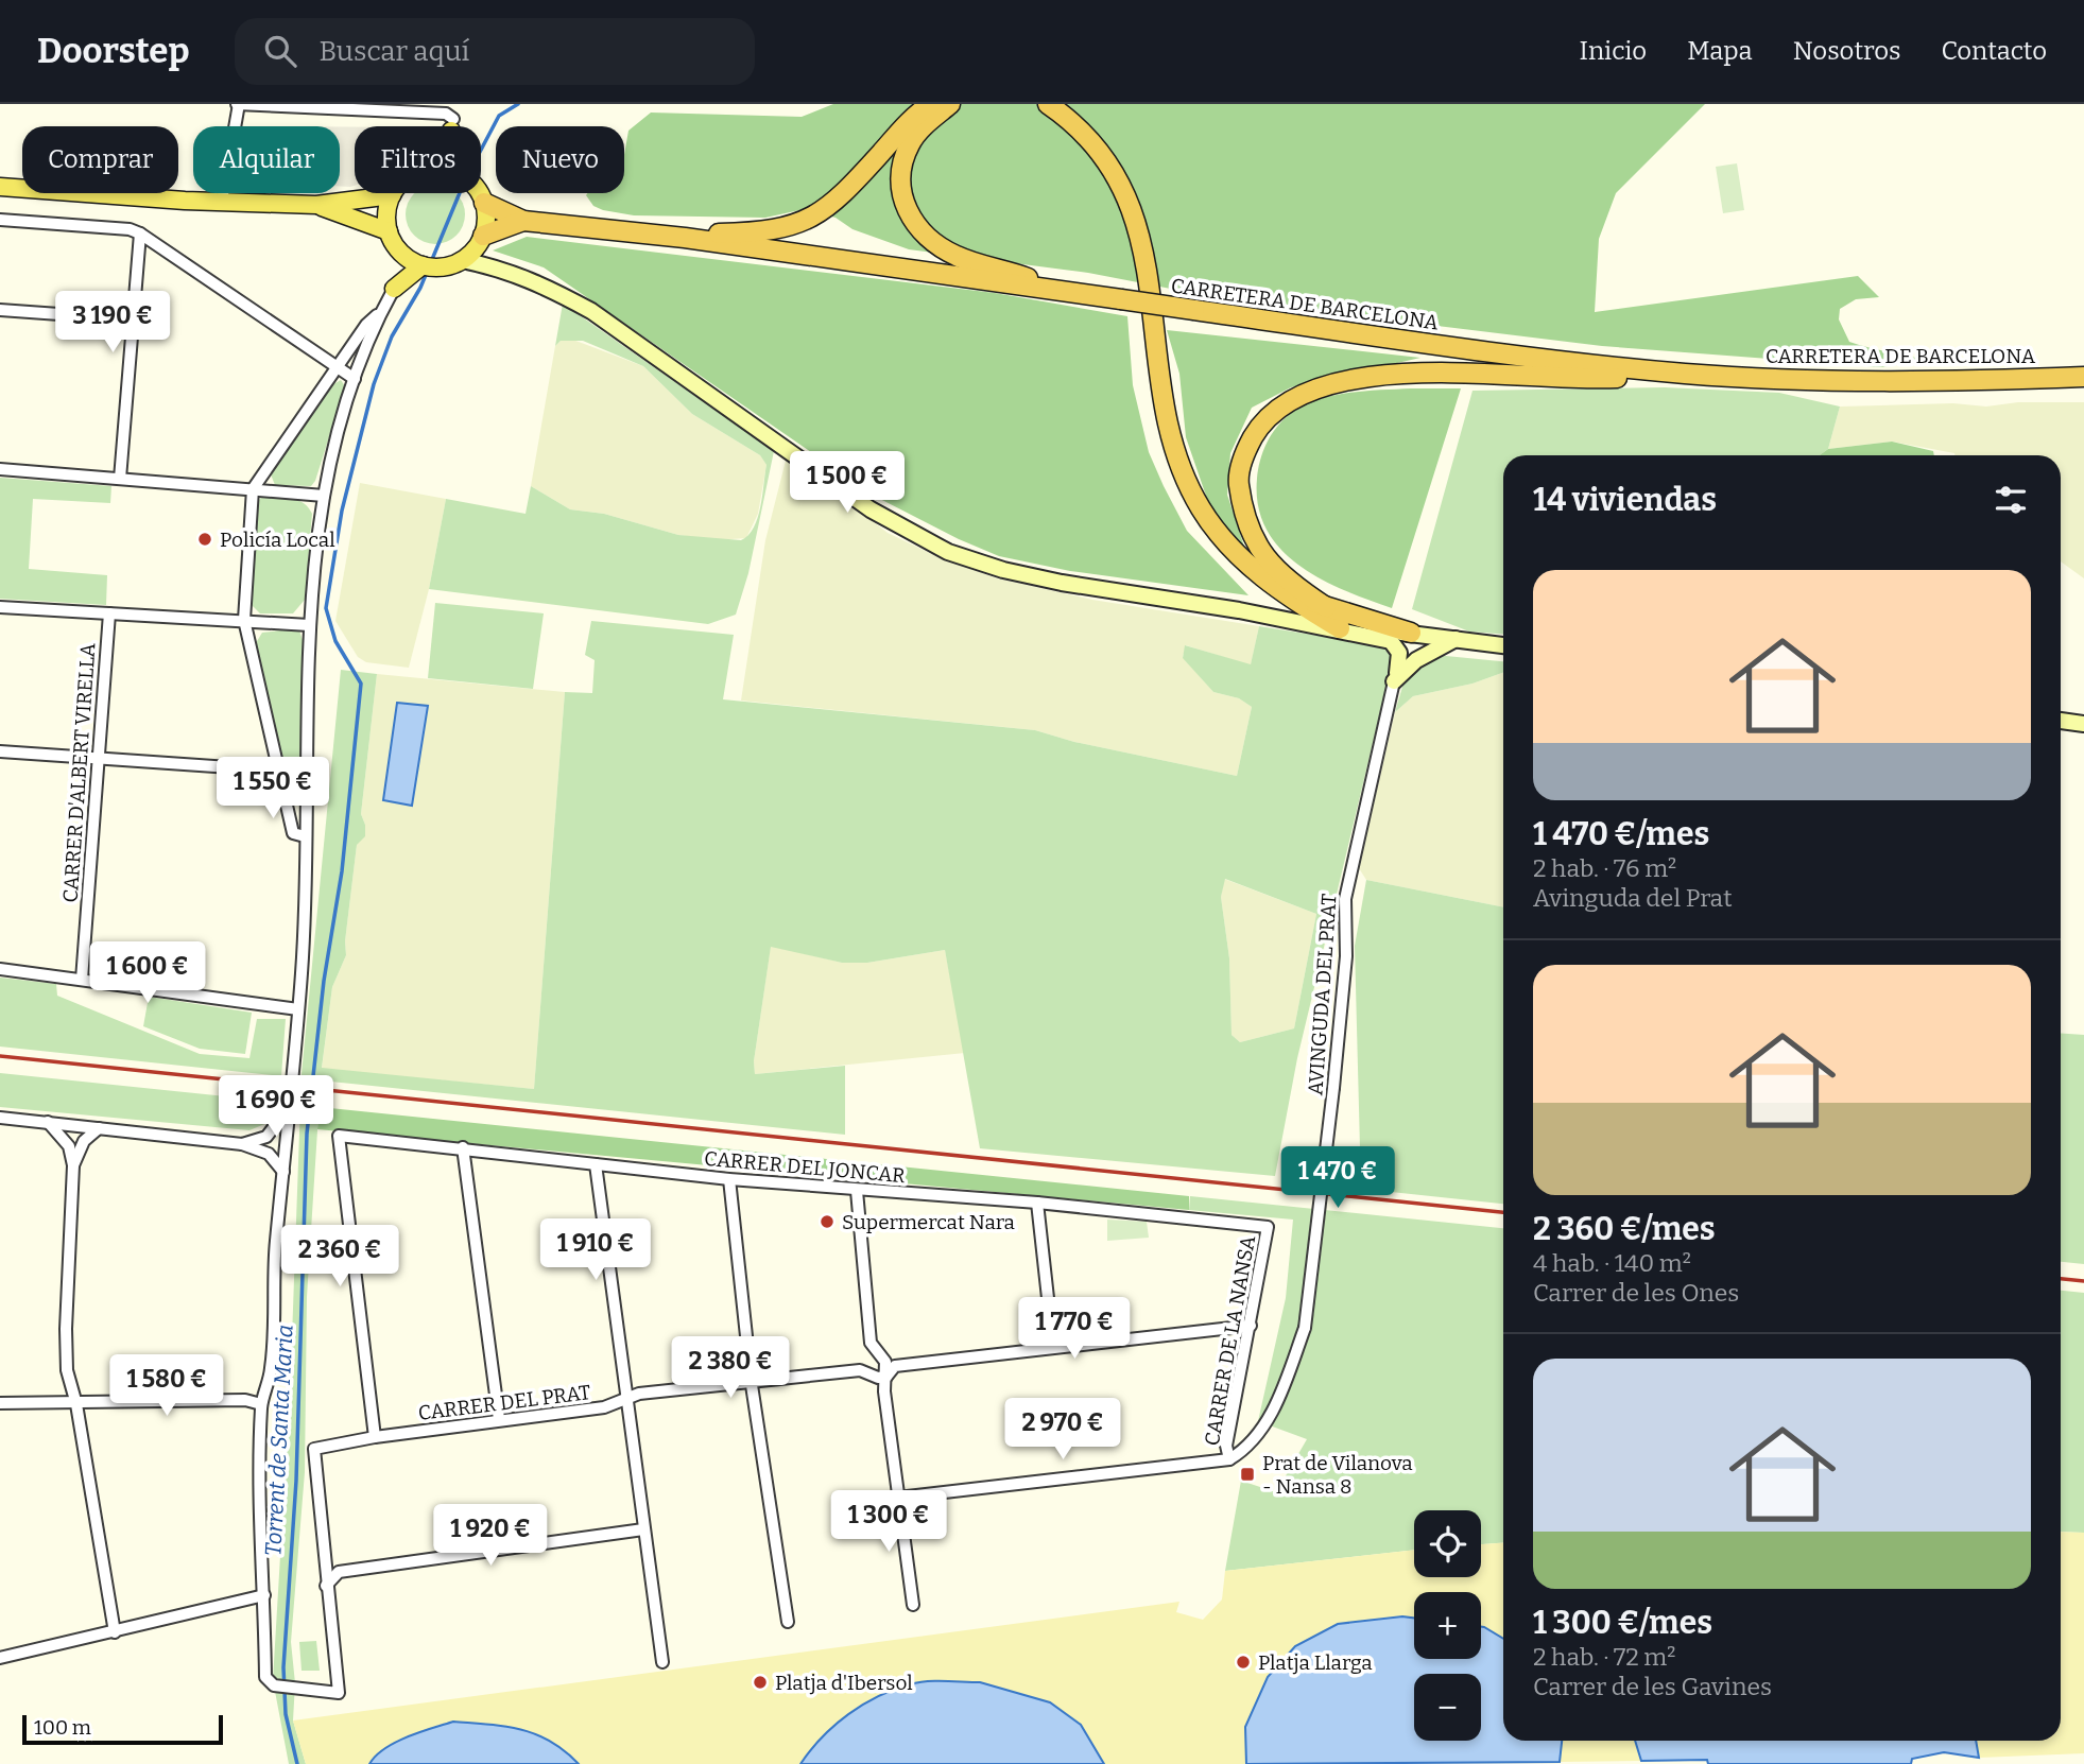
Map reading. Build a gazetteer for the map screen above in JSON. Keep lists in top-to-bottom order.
{
  "streets": {
    "highway": ["CARRETERA DE BARCELONA"],
    "street": [
      "CARRER D'ALBERT VIRELLA",
      "AVINGUDA DEL PRAT",
      "CARRER DEL JONCAR",
      "CARRER DE LA NANSA",
      "CARRER DEL PRAT"
    ]
  },
  "crossings": [
    ["AVINGUDA DEL PRAT", "CARRER DE LA NANSA"],
    ["CARRER DEL JONCAR", "CARRER DE LA NANSA"],
    ["CARRER DEL JONCAR", "CARRER DEL PRAT"]
  ],
  "water": ["Torrent de Santa Maria"],
  "places": {
    "other": [
      "Policía Local",
      "Supermercat Nara",
      "Platja Llarga",
      "Platja d'Ibersol"
    ],
    "transit": ["Prat de Vilanova - Nansa 8"]
  },
  "scale_bar": "100 m",
  "page": {
    "header": "Doorstep",
    "search": "Buscar aquí",
    "nav": [
      "Inicio",
      "Mapa",
      "Nosotros",
      "Contacto"
    ],
    "chip": [
      "Comprar",
      "Alquilar",
      "Filtros",
      "Nuevo"
    ],
    "price": [
      "3 190 €",
      "1 500 €",
      "1 550 €",
      "1 600 €",
      "1 690 €",
      "1 470 €",
      "1 910 €",
      "2 360 €",
      "1 770 €",
      "2 380 €",
      "1 580 €",
      "2 970 €",
      "1 300 €",
      "1 920 €"
    ],
    "heading": "14 viviendas",
    "list": [
      {
        "name": "1 470 €/mes",
        "note": "2 hab. · 76 m² · Avinguda del Prat"
      },
      {
        "name": "2 360 €/mes",
        "note": "4 hab. · 140 m² · Carrer de les Ones"
      },
      {
        "name": "1 300 €/mes",
        "note": "2 hab. · 72 m² · Carrer de les Gavines"
      }
    ],
    "map_buttons": ["+", "−"],
    "scale": "100 m"
  }
}
